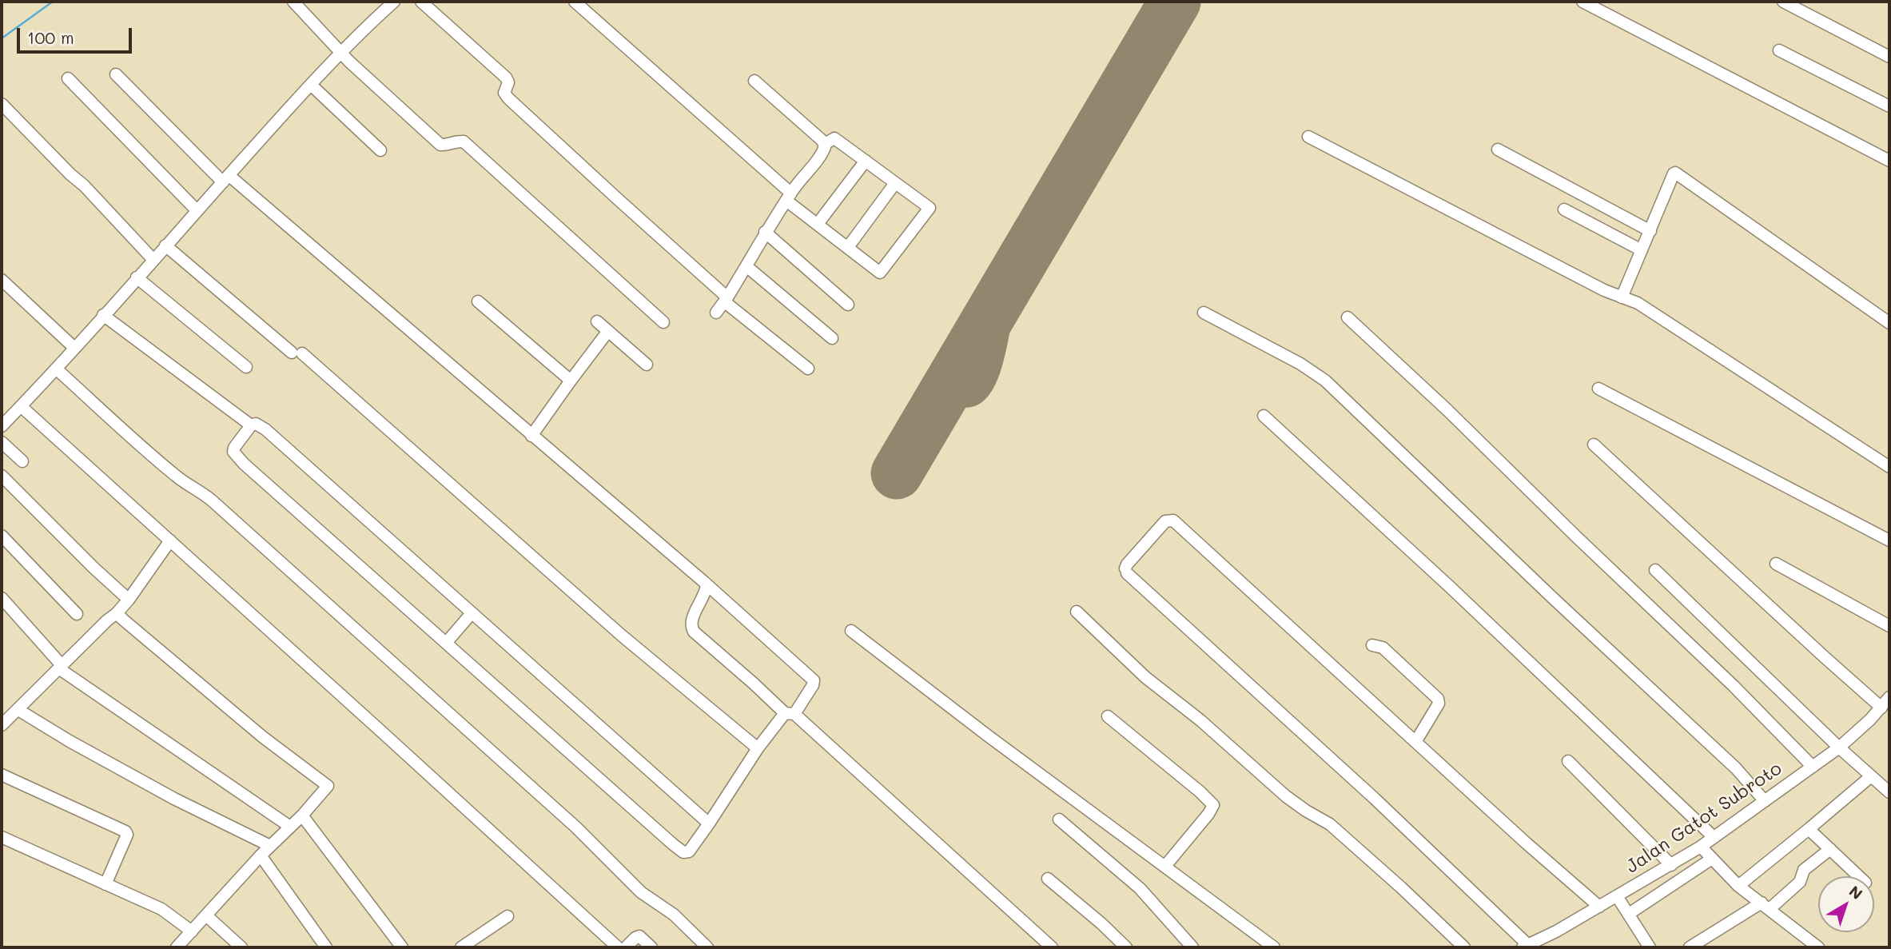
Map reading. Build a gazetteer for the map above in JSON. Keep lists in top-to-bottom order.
{
  "streets": {
    "street": ["Jalan Gatot Subroto"]
  },
  "scale_bar": "100 m",
  "north": "top right"
}
